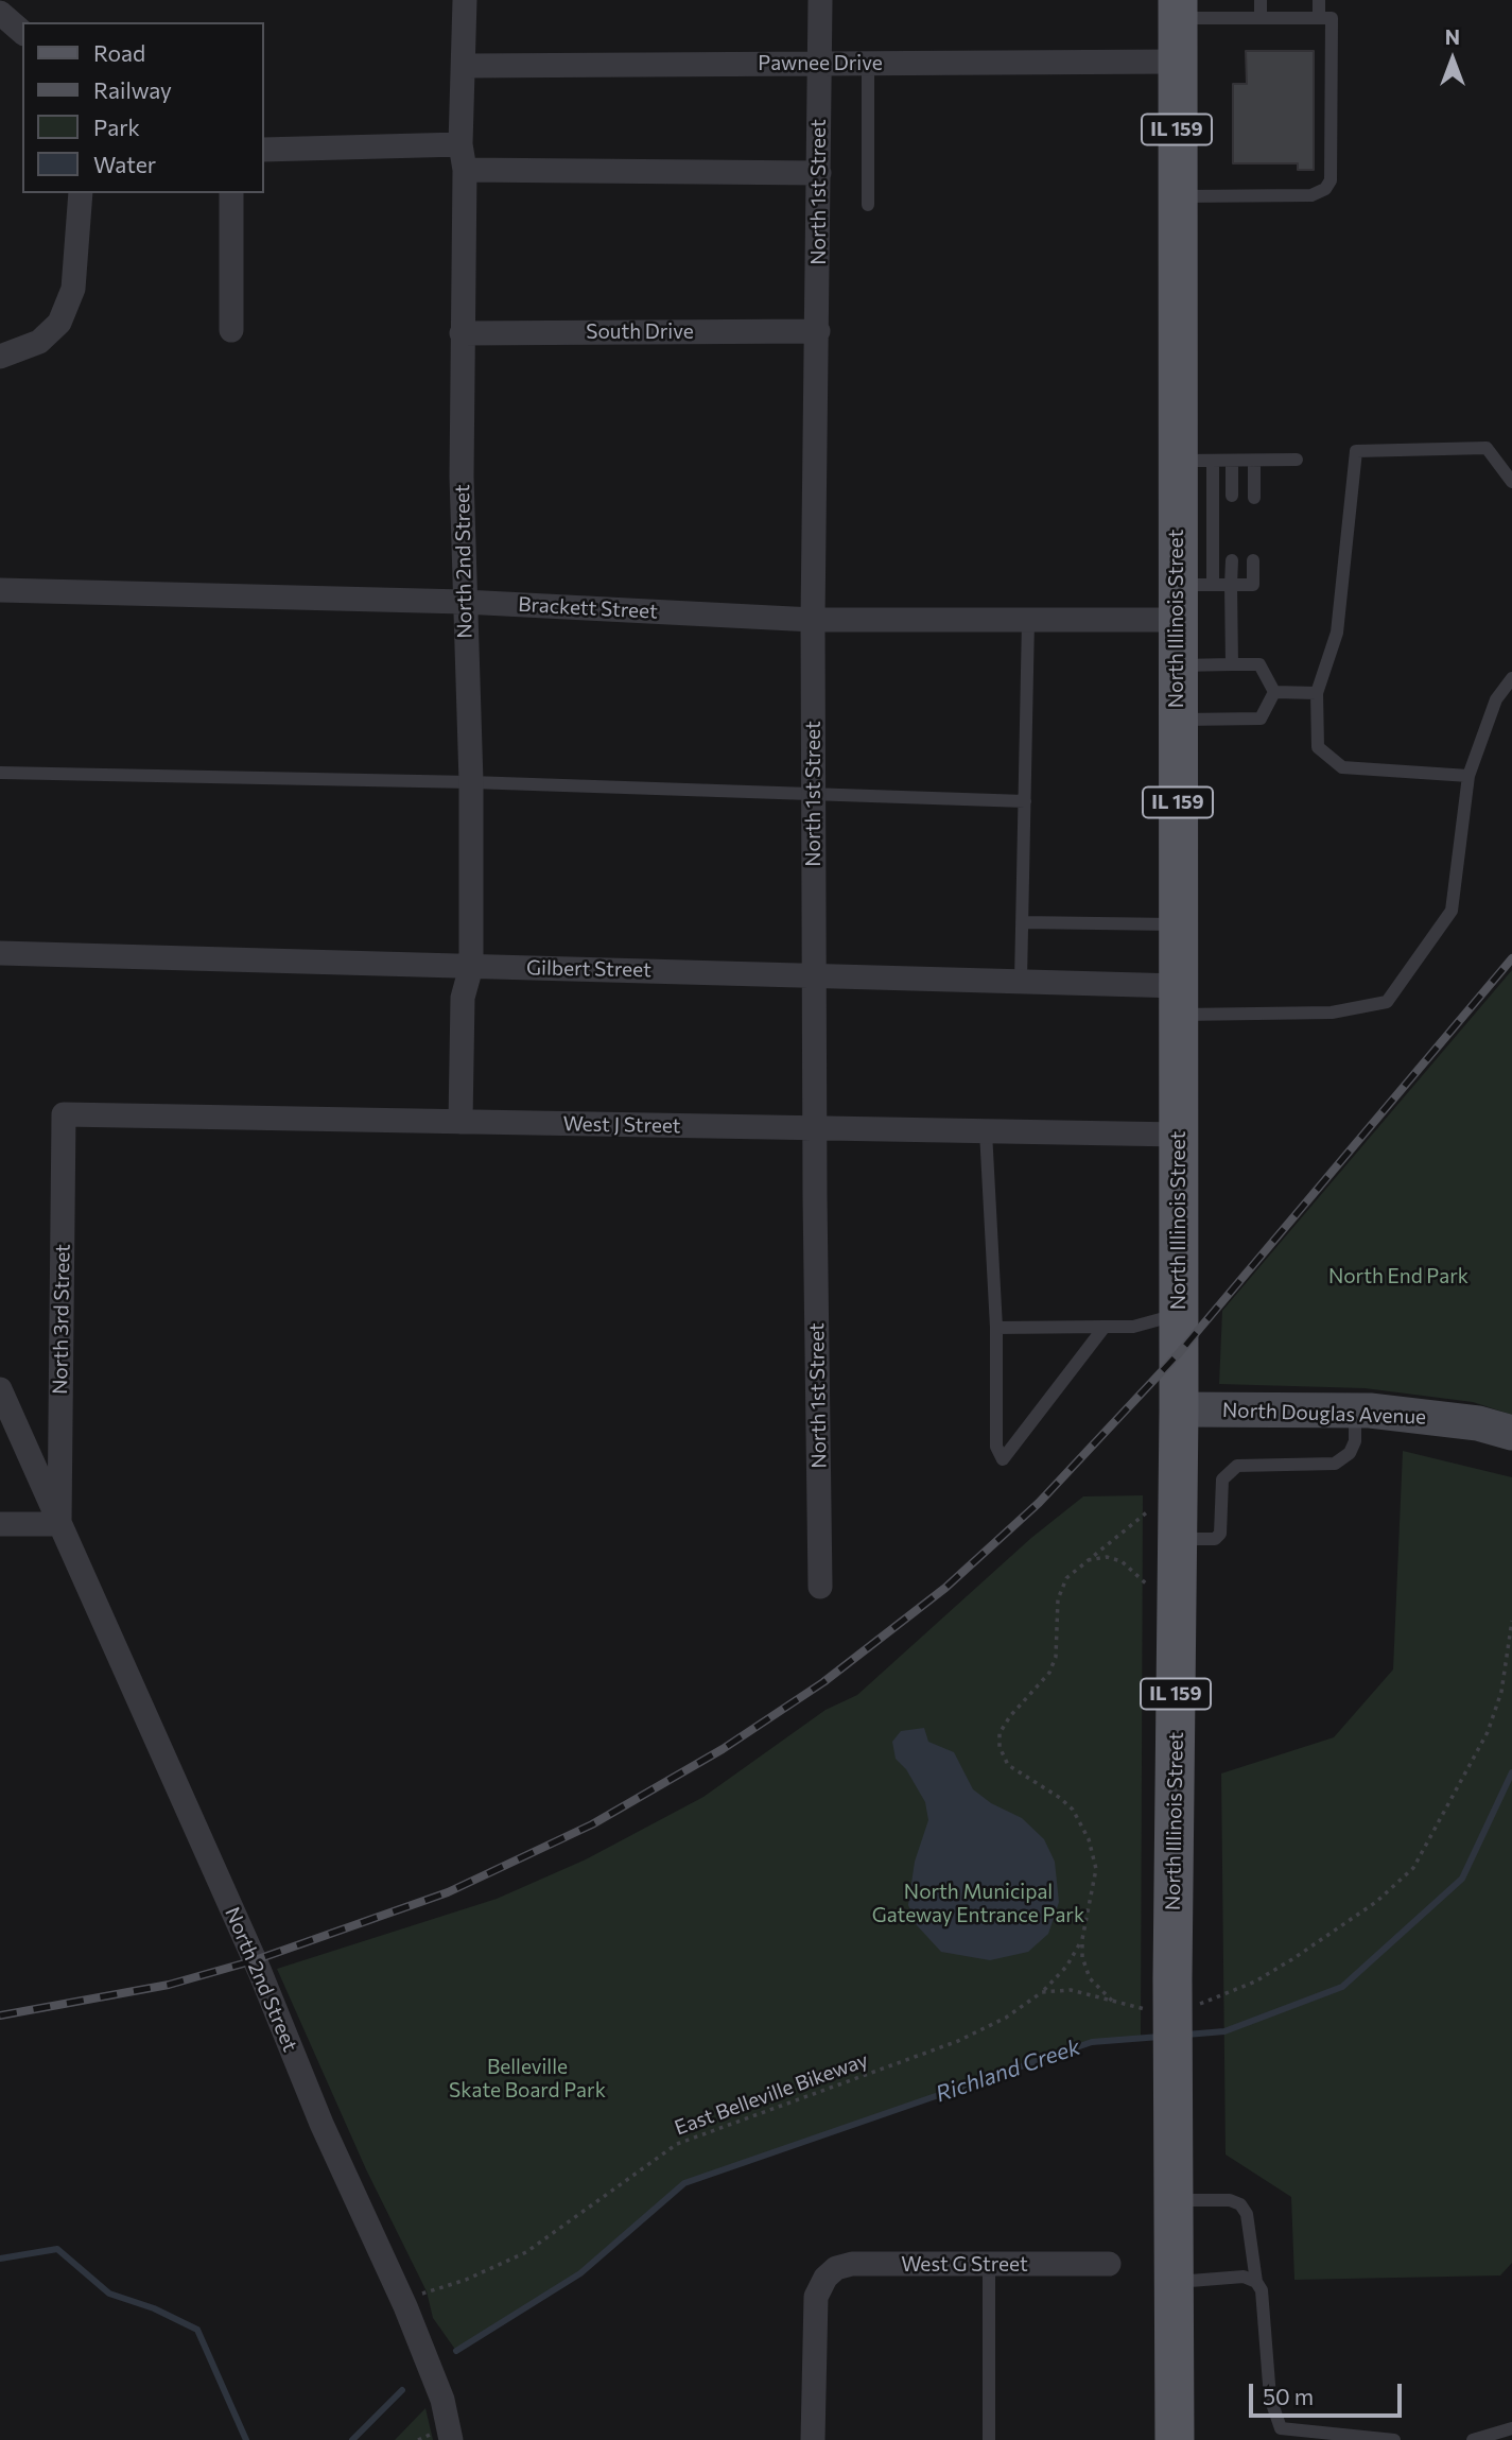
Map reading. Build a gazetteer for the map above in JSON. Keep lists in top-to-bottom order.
{
  "streets": {
    "main road": ["IL 159", "North Illinois Street"],
    "street": [
      "Pawnee Drive",
      "North 1st Street",
      "South Drive",
      "North 2nd Street",
      "Brackett Street",
      "Gilbert Street",
      "West J Street",
      "North 3rd Street",
      "North Douglas Avenue",
      "West G Street"
    ],
    "path": ["East Belleville Bikeway"]
  },
  "crossings": [
    ["Pawnee Drive", "North 1st Street"],
    ["Pawnee Drive", "North 2nd Street"],
    ["Pawnee Drive", "North Illinois Street"],
    ["North 1st Street", "South Drive"],
    ["North 1st Street", "Brackett Street"],
    ["North 1st Street", "Gilbert Street"],
    ["North 1st Street", "West J Street"],
    ["South Drive", "North 2nd Street"],
    ["North 2nd Street", "Brackett Street"],
    ["North 2nd Street", "Gilbert Street"],
    ["North 2nd Street", "West J Street"],
    ["North 2nd Street", "North 3rd Street"],
    ["North 2nd Street", "East Belleville Bikeway"],
    ["Brackett Street", "North Illinois Street"],
    ["North Illinois Street", "Gilbert Street"],
    ["North Illinois Street", "West J Street"],
    ["North Illinois Street", "North Douglas Avenue"],
    ["West J Street", "North 3rd Street"]
  ],
  "water": ["Richland Creek"],
  "parks": ["North End Park", "North Municipal Gateway Entrance Park", "Belleville Skate Board Park"],
  "legend": [
    "Road",
    "Railway",
    "Park",
    "Water"
  ],
  "scale_bar": "50 m",
  "north": "top"
}
